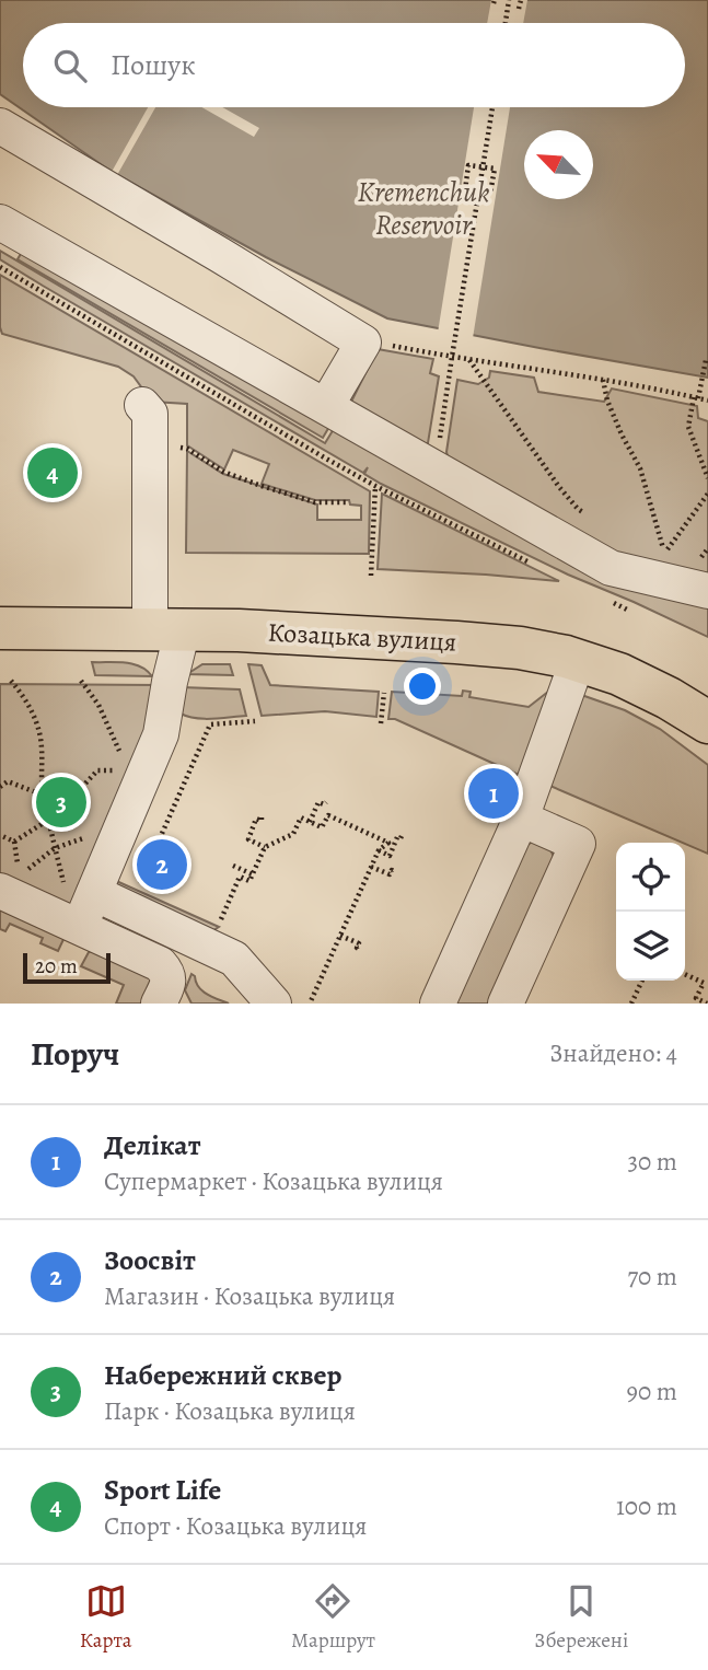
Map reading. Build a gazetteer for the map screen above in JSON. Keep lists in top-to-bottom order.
{
  "streets": {
    "main road": ["Козацька вулиця"]
  },
  "water": ["Kremenchuk Reservoir"],
  "scale_bar": "20 m",
  "north": "top left",
  "page": {
    "search": "Пошук",
    "pins": [
      "4",
      "1",
      "3",
      "2"
    ],
    "scale": "20 m",
    "heading": ["Поруч", "Знайдено: 4"],
    "list": [
      {
        "mark": "1",
        "name": "Делікат",
        "note": "Супермаркет · Козацька вулиця",
        "value": "30 m"
      },
      {
        "mark": "2",
        "name": "Зоосвіт",
        "note": "Магазин · Козацька вулиця",
        "value": "70 m"
      },
      {
        "mark": "3",
        "name": "Набережний сквер",
        "note": "Парк · Козацька вулиця",
        "value": "90 m"
      },
      {
        "mark": "4",
        "name": "Sport Life",
        "note": "Спорт · Козацька вулиця",
        "value": "100 m"
      }
    ],
    "nav": ["Карта", "Маршрут", "Збережені"]
  }
}
